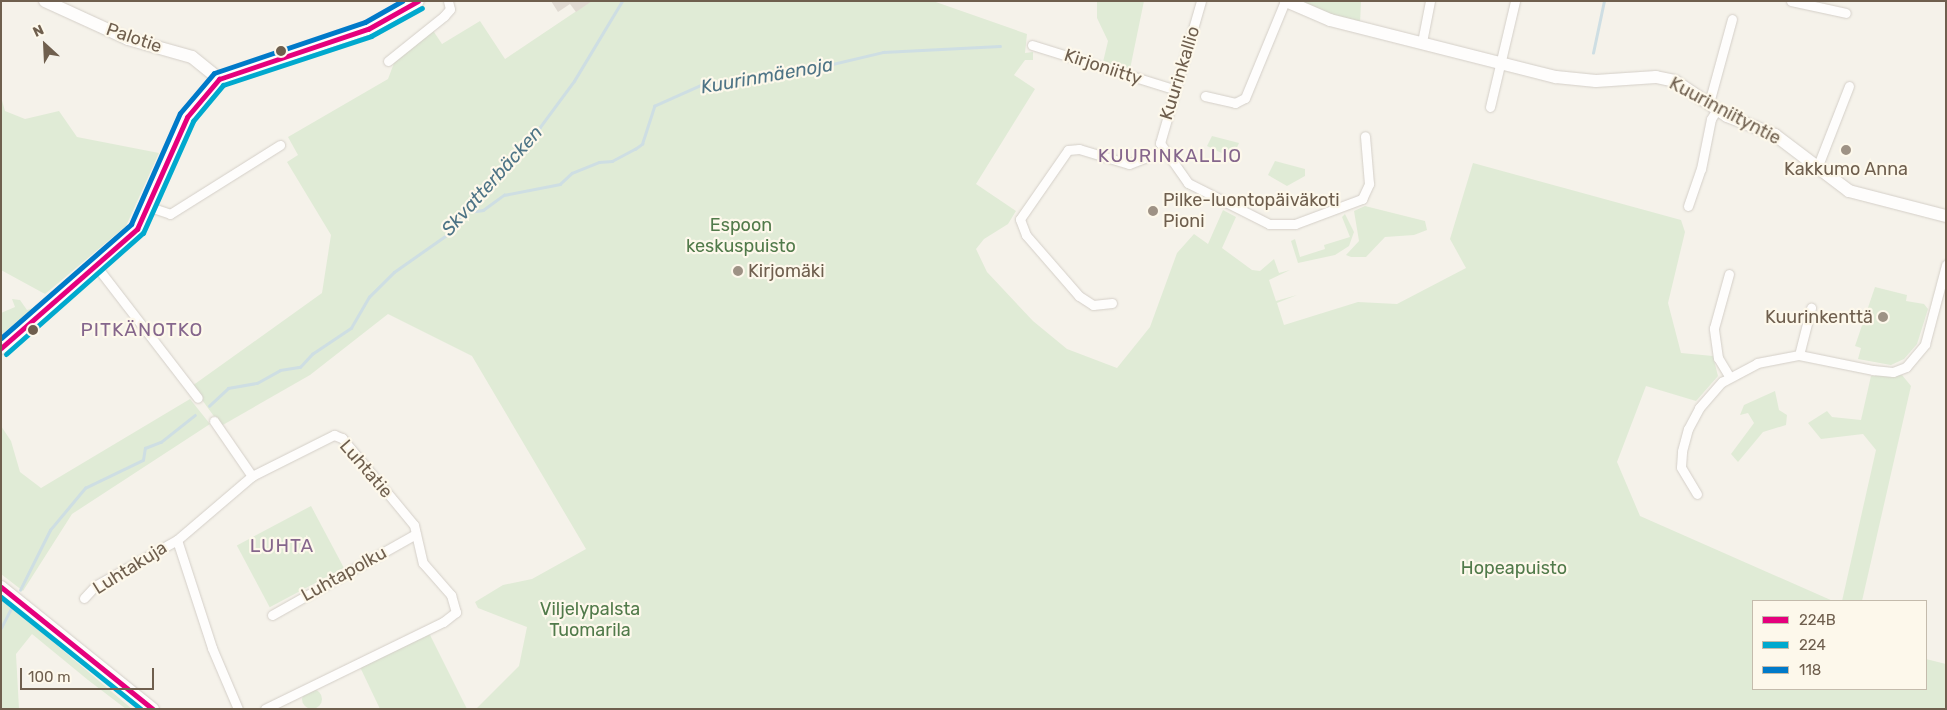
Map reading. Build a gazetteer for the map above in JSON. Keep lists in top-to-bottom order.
{
  "streets": {
    "street": [
      "Palotie",
      "Kirjoniitty",
      "Kuurinkallio",
      "Kuurinniityntie",
      "Luhtatie",
      "Luhtakuja",
      "Luhtapolku"
    ]
  },
  "crossings": [
    ["Kirjoniitty", "Kuurinkallio"],
    ["Luhtatie", "Luhtakuja"],
    ["Luhtatie", "Luhtapolku"]
  ],
  "districts": ["KUURINKALLIO", "PITKÄNOTKO", "LUHTA"],
  "water": ["Kuurinmäenoja", "Skvatterbäcken"],
  "parks": ["Espoon keskuspuisto", "Hopeapuisto", "Viljelypalsta Tuomarila"],
  "places": [
    "Kakkumo Anna",
    "Pilke-luontopäiväkoti Pioni",
    "Kirjomäki",
    "Kuurinkenttä"
  ],
  "lines": ["transit line 224B", "transit line 118", "transit line 224"],
  "legend": ["224B", "224", "118"],
  "scale_bar": "100 m",
  "north": "top left"
}
